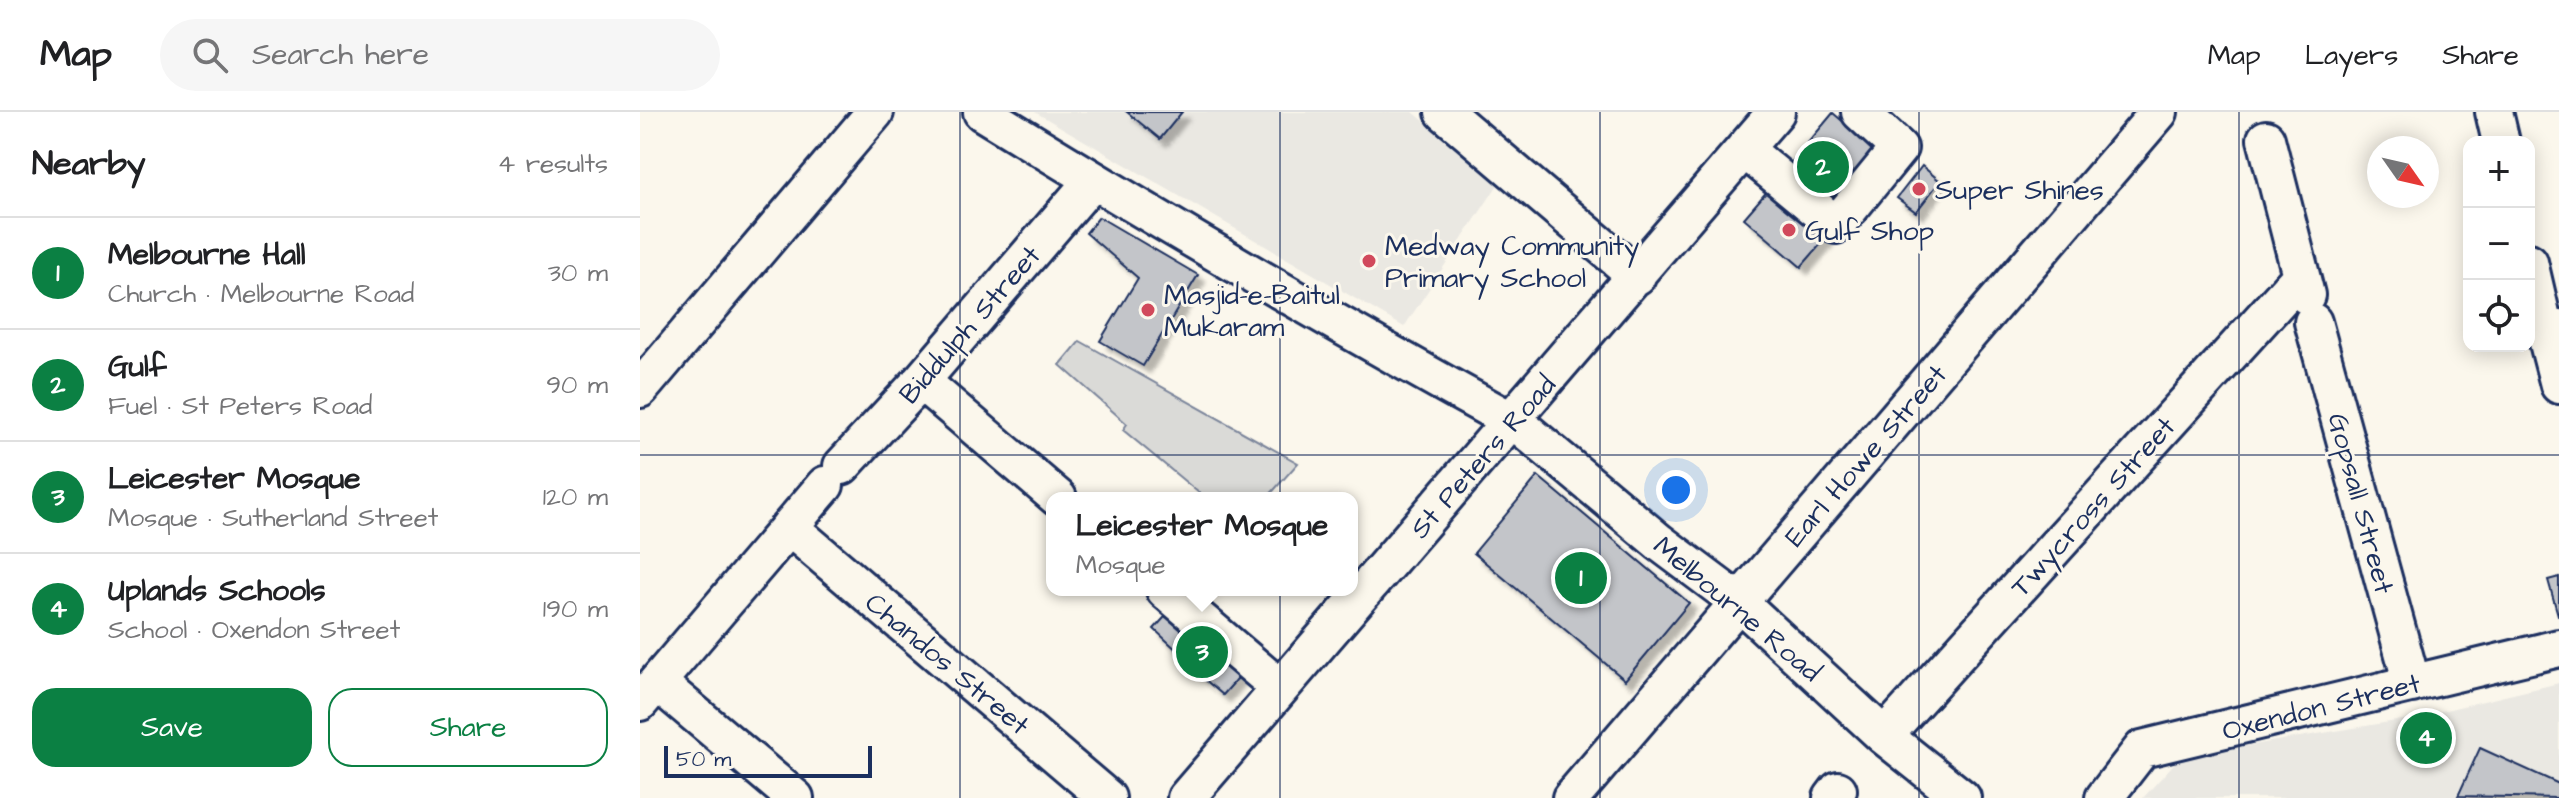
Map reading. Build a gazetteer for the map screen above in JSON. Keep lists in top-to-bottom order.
{
  "streets": {
    "street": [
      "Biddulph Street",
      "Earl Howe Street",
      "St Peters Road",
      "Gopsall Street",
      "Twycross Street",
      "Melbourne Road",
      "Chandos Street",
      "Oxendon Street"
    ]
  },
  "crossings": [
    ["Biddulph Street", "Melbourne Road"],
    ["Biddulph Street", "Chandos Street"],
    ["Earl Howe Street", "Melbourne Road"],
    ["St Peters Road", "Melbourne Road"],
    ["Gopsall Street", "Twycross Street"],
    ["Gopsall Street", "Oxendon Street"],
    ["Twycross Street", "Melbourne Road"]
  ],
  "places": [
    "Super Shines",
    "Gulf Shop",
    "Medway Community Primary School",
    "Masjid-e-Baitul Mukaram"
  ],
  "scale_bar": "50 m",
  "north": "bottom right",
  "page": {
    "header": "Map",
    "search": "Search here",
    "nav": ["Map", "Layers", "Share"],
    "heading": ["Nearby", "4 results"],
    "map_buttons": ["+", "−"],
    "pins": [
      "2",
      "1",
      "3",
      "4"
    ],
    "list": [
      {
        "mark": "1",
        "name": "Melbourne Hall",
        "note": "Church · Melbourne Road",
        "value": "30 m"
      },
      {
        "mark": "2",
        "name": "Gulf",
        "note": "Fuel · St Peters Road",
        "value": "90 m"
      },
      {
        "mark": "3",
        "name": "Leicester Mosque",
        "note": "Mosque · Sutherland Street",
        "value": "120 m"
      },
      {
        "mark": "4",
        "name": "Uplands Schools",
        "note": "School · Oxendon Street",
        "value": "190 m"
      }
    ],
    "popup": ["Leicester Mosque", "Mosque"],
    "buttons": ["Save", "Share"],
    "scale": "50 m"
  }
}
